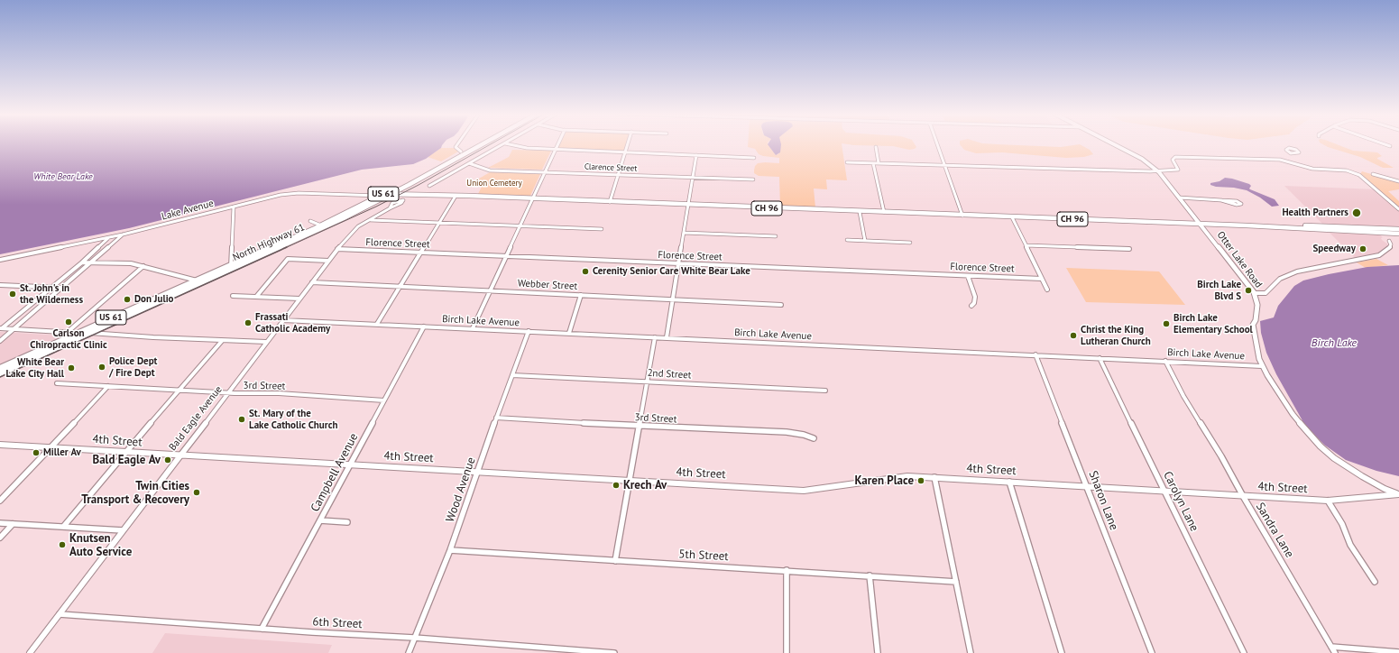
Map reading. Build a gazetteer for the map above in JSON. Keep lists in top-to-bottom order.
{
  "streets": {
    "main road": ["US 61", "CH 96", "North Highway 61"],
    "street": [
      "Clarence Street",
      "Lake Avenue",
      "Florence Street",
      "Otter Lake Road",
      "Webber Street",
      "Birch Lake Avenue",
      "2nd Street",
      "3rd Street",
      "Bald Eagle Avenue",
      "4th Street",
      "Campbell Avenue",
      "Wood Avenue",
      "Sharon Lane",
      "Carolyn Lane",
      "Sandra Lane",
      "5th Street",
      "6th Street"
    ]
  },
  "crossings": [
    ["CH 96", "Lake Avenue"],
    ["CH 96", "North Highway 61"],
    ["CH 96", "Otter Lake Road"],
    ["Lake Avenue", "North Highway 61"],
    ["Florence Street", "Bald Eagle Avenue"],
    ["Otter Lake Road", "Birch Lake Avenue"],
    ["Otter Lake Road", "4th Street"],
    ["Webber Street", "Bald Eagle Avenue"],
    ["Birch Lake Avenue", "Bald Eagle Avenue"],
    ["Birch Lake Avenue", "Campbell Avenue"],
    ["Birch Lake Avenue", "Wood Avenue"],
    ["Birch Lake Avenue", "Sharon Lane"],
    ["Birch Lake Avenue", "Carolyn Lane"],
    ["Birch Lake Avenue", "Sandra Lane"],
    ["2nd Street", "Wood Avenue"],
    ["3rd Street", "Bald Eagle Avenue"],
    ["3rd Street", "Campbell Avenue"],
    ["3rd Street", "Wood Avenue"],
    ["Bald Eagle Avenue", "4th Street"],
    ["Bald Eagle Avenue", "6th Street"],
    ["4th Street", "Campbell Avenue"],
    ["4th Street", "Wood Avenue"],
    ["4th Street", "Sharon Lane"],
    ["4th Street", "Carolyn Lane"],
    ["4th Street", "Sandra Lane"],
    ["Campbell Avenue", "6th Street"],
    ["Wood Avenue", "5th Street"],
    ["Wood Avenue", "6th Street"]
  ],
  "water": ["White Bear Lake", "Birch Lake"],
  "parks": ["Union Cemetery"],
  "places": [
    "Health Partners",
    "Speedway",
    "Cerenity Senior Care White Bear Lake",
    "Birch Lake Blvd S",
    "St. John's in the Wilderness",
    "Don Julio",
    "Carlson Chiropractic Clinic",
    "Frassati Catholic Academy",
    "Birch Lake Elementary School",
    "Christ the King Lutheran Church",
    "Police Dept / Fire Dept",
    "White Bear Lake City Hall",
    "St. Mary of the Lake Catholic Church",
    "Miller Av",
    "Bald Eagle Av",
    "Karen Place",
    "Krech Av",
    "Twin Cities Transport & Recovery",
    "Knutsen Auto Service"
  ]
}
